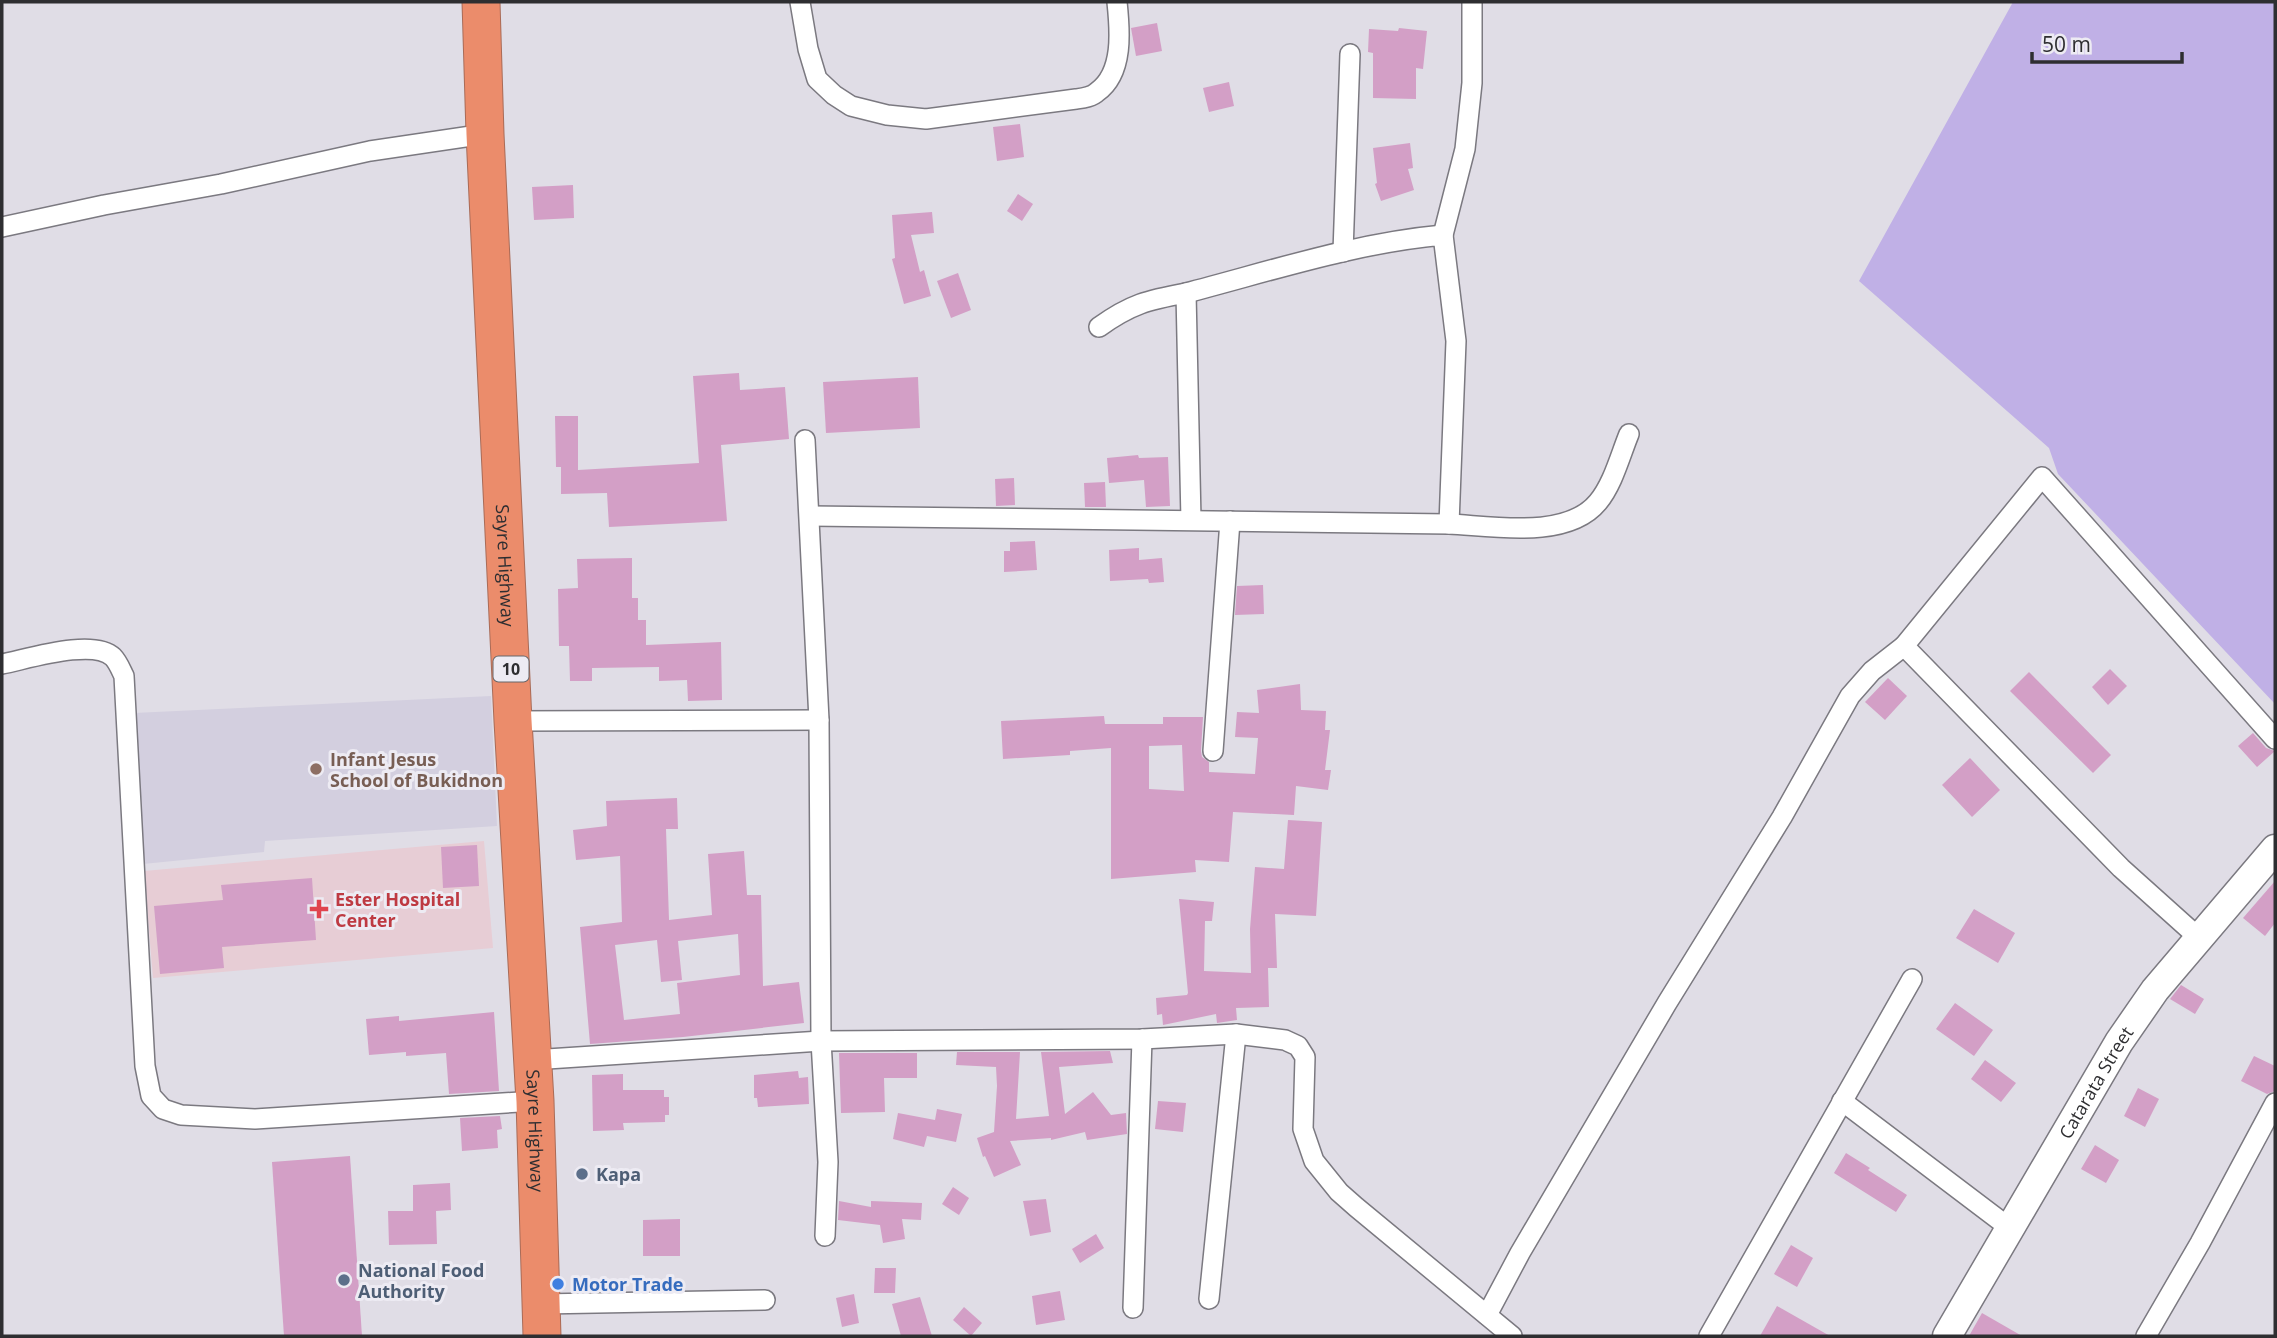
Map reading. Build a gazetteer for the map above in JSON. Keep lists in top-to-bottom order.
{
  "streets": {
    "highway": ["Sayre Highway", "10"],
    "street": ["Catarata Street"]
  },
  "places": {
    "other": [
      "Infant Jesus School of Bukidnon",
      "Kapa",
      "National Food Authority",
      "Motor Trade"
    ],
    "health": ["Ester Hospital Center"]
  },
  "scale_bar": "50 m"
}
